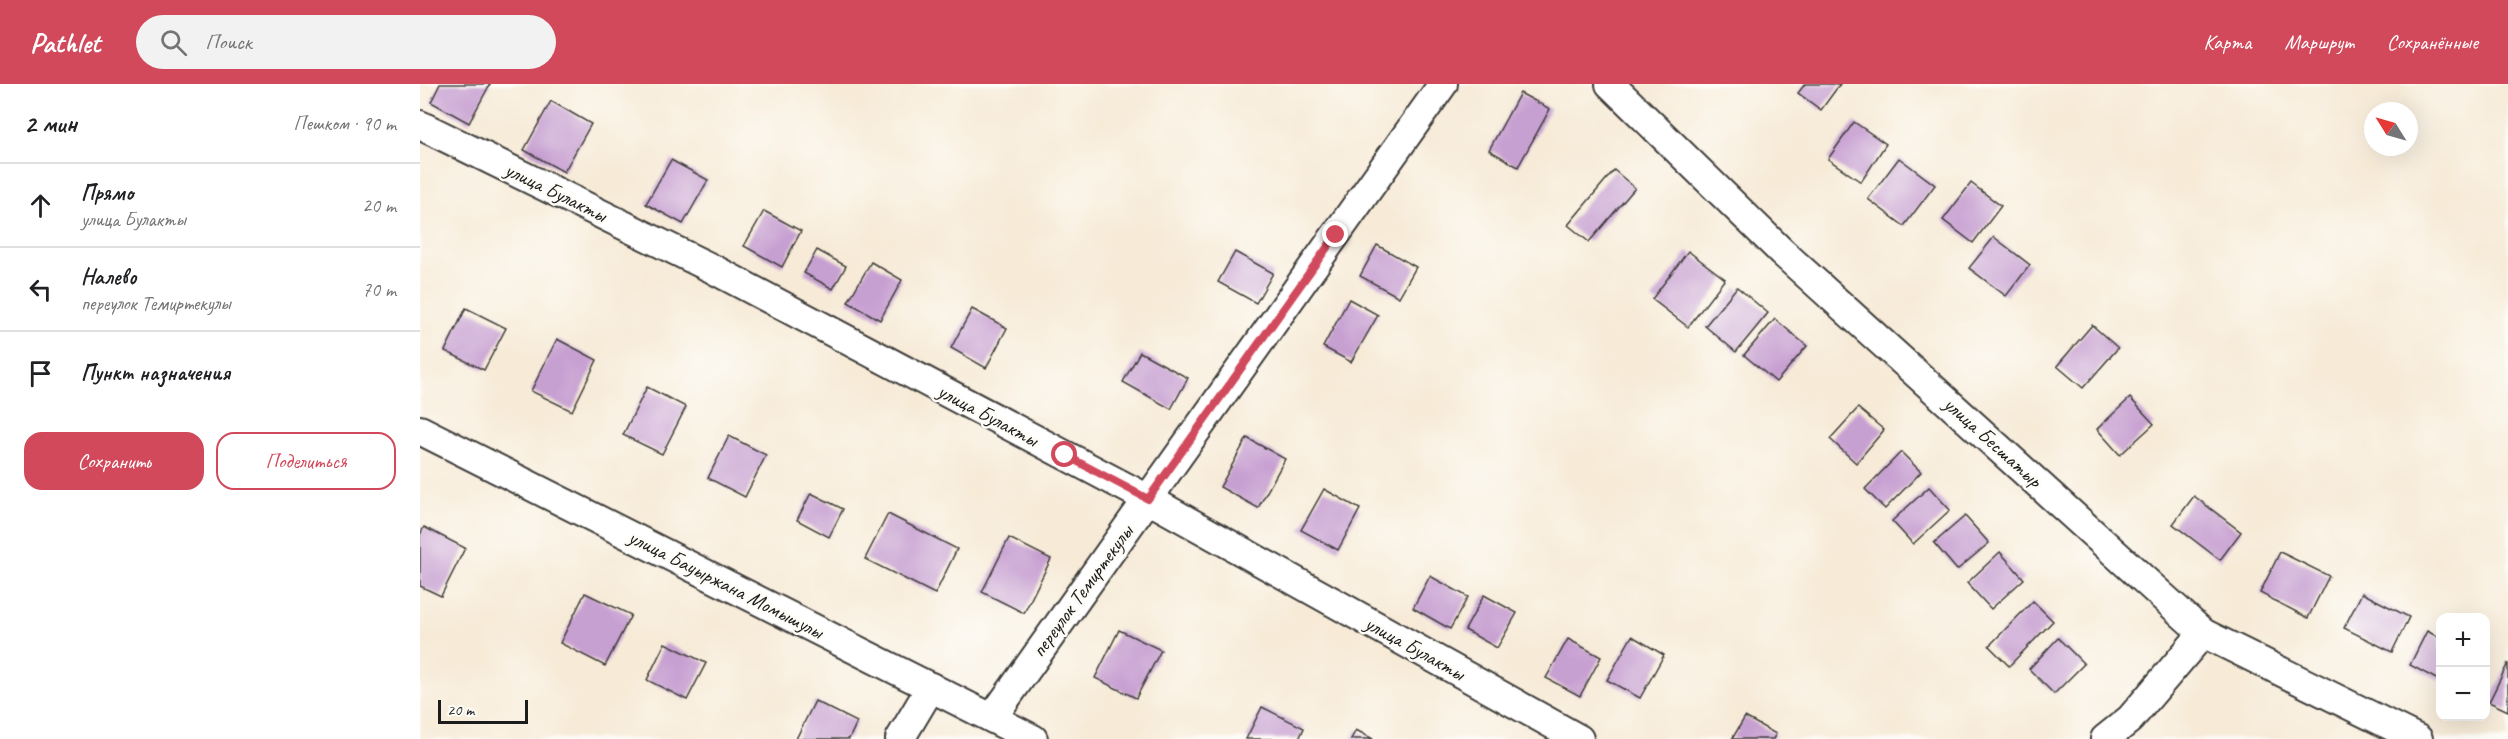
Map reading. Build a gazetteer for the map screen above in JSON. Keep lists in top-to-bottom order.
{
  "streets": {
    "street": [
      "улица Булакты",
      "улица Бесшатыр",
      "улица Бауыржана Момышулы",
      "переулок Темиртекулы"
    ]
  },
  "crossings": [
    ["улица Булакты", "переулок Темиртекулы"],
    ["улица Бауыржана Момышулы", "переулок Темиртекулы"]
  ],
  "scale_bar": "20 m",
  "north": "top left",
  "page": {
    "header": "Pathlet",
    "search": "Поиск",
    "nav": ["Карта", "Маршрут", "Сохранённые"],
    "heading": ["2 мин", "Пешком · 90 m"],
    "list": [
      ["Прямо", "улица Булакты", "20 m"],
      ["Налево", "переулок Темиртекулы", "70 m"],
      "Пункт назначения"
    ],
    "buttons": ["Сохранить", "Поделиться"],
    "map_buttons": ["+", "−"],
    "scale": "20 m"
  }
}
